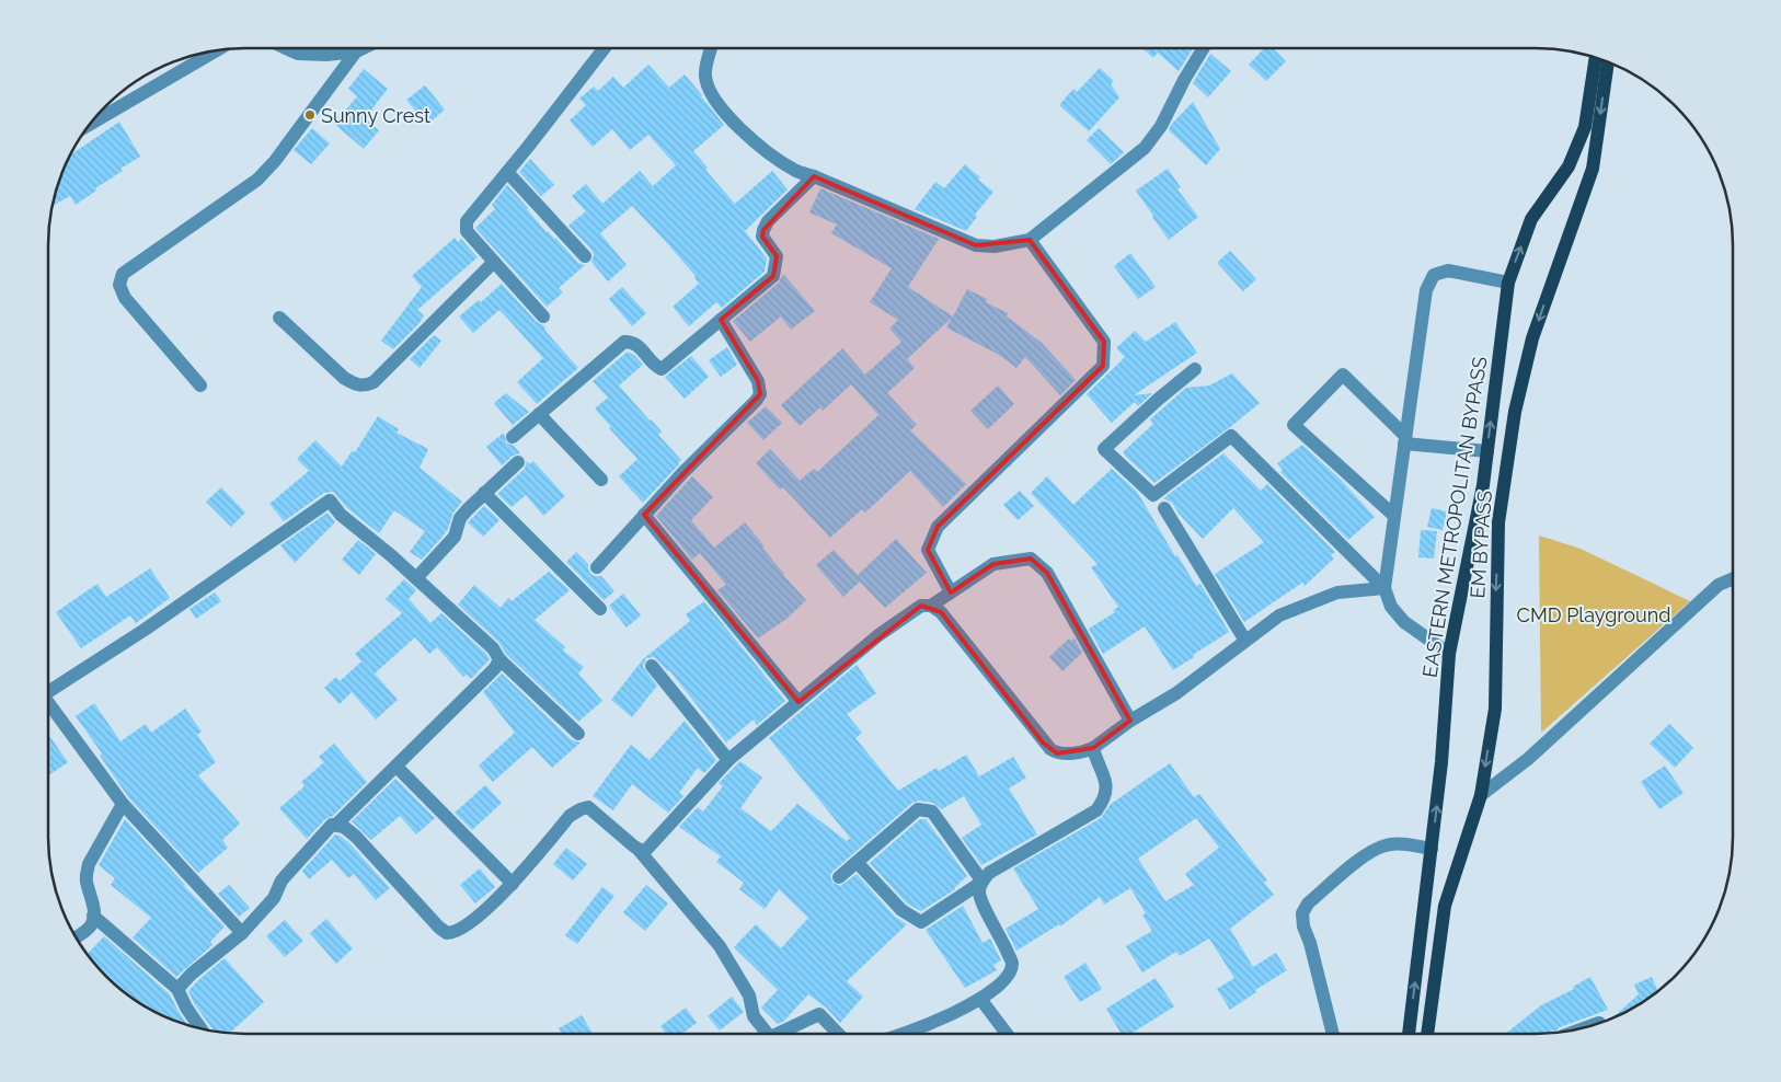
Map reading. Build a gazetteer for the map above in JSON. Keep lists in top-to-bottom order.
{
  "streets": {
    "main road": ["EASTERN METROPOLITAN BYPASS", "EM BYPASS"]
  },
  "one_way": ["EASTERN METROPOLITAN BYPASS", "EM BYPASS"],
  "parks": ["CMD Playground"],
  "places": ["Sunny Crest"]
}
